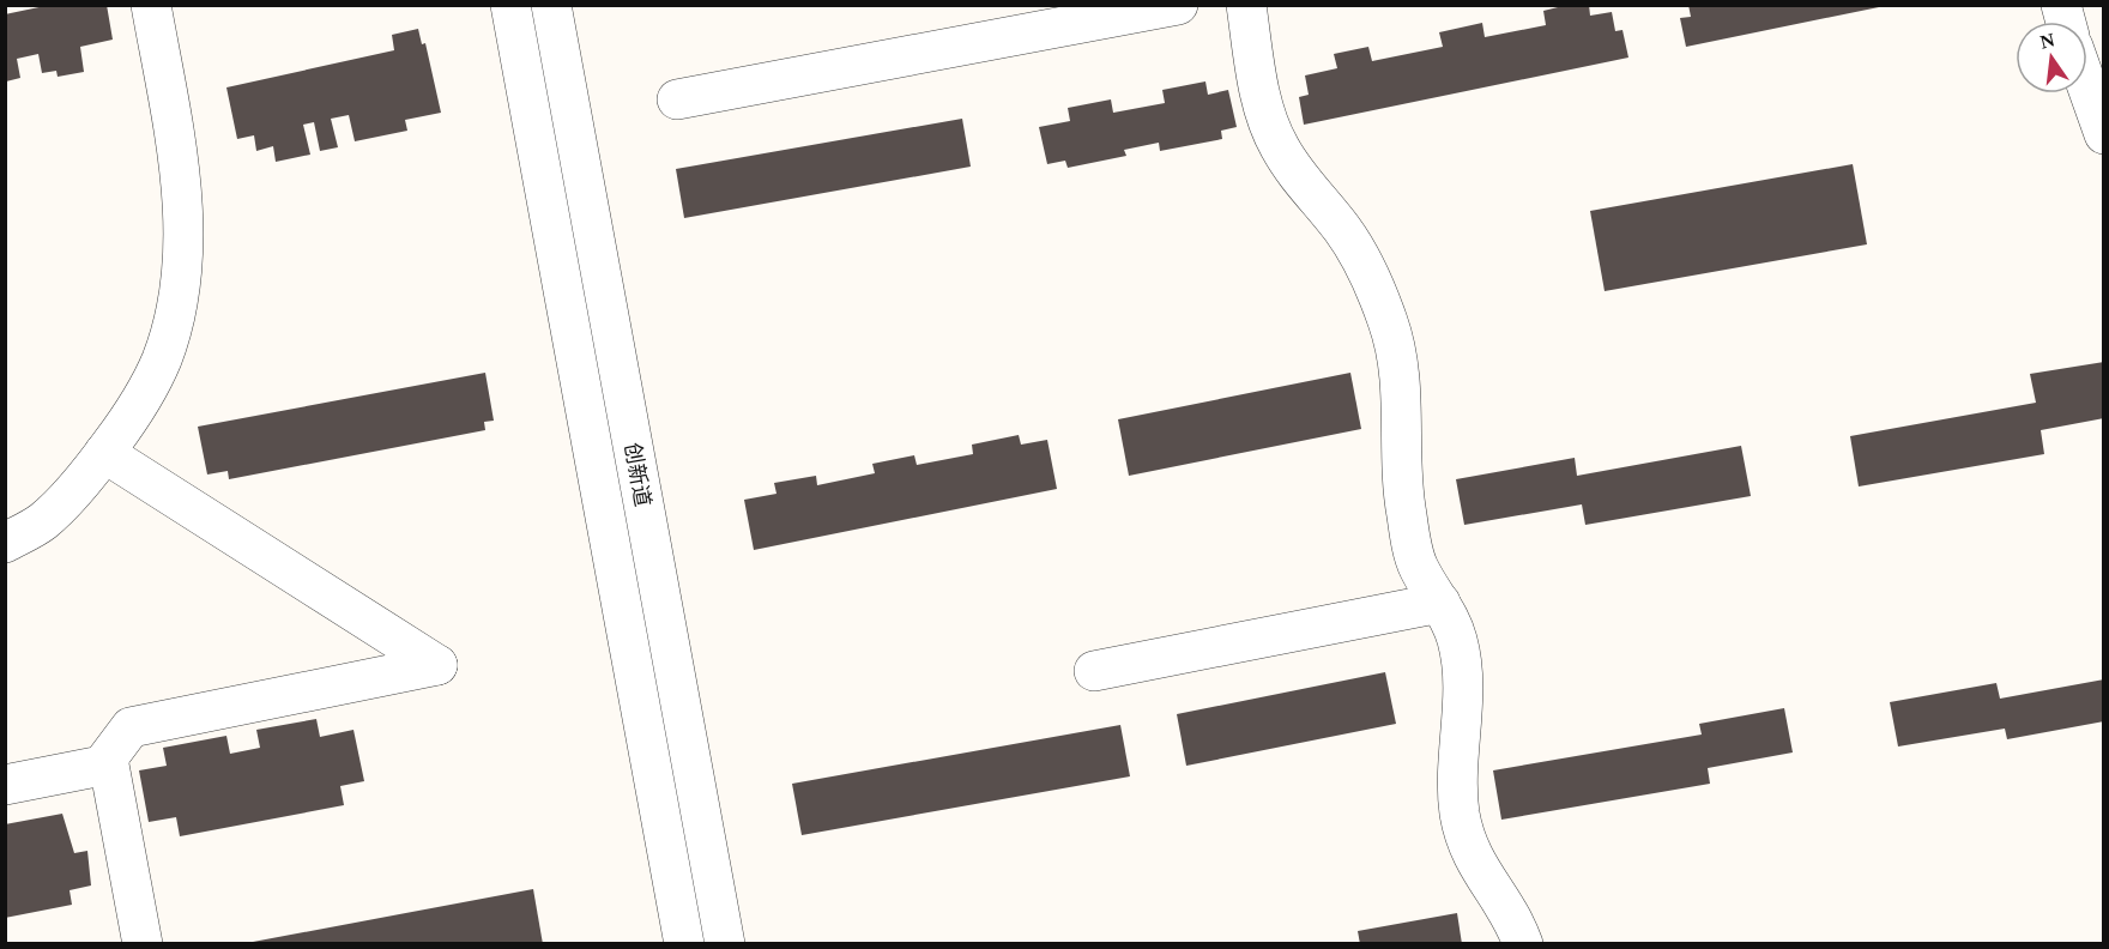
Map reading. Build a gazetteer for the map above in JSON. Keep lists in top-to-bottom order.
{
  "streets": {
    "street": ["创新道"]
  },
  "north": "top"
}
